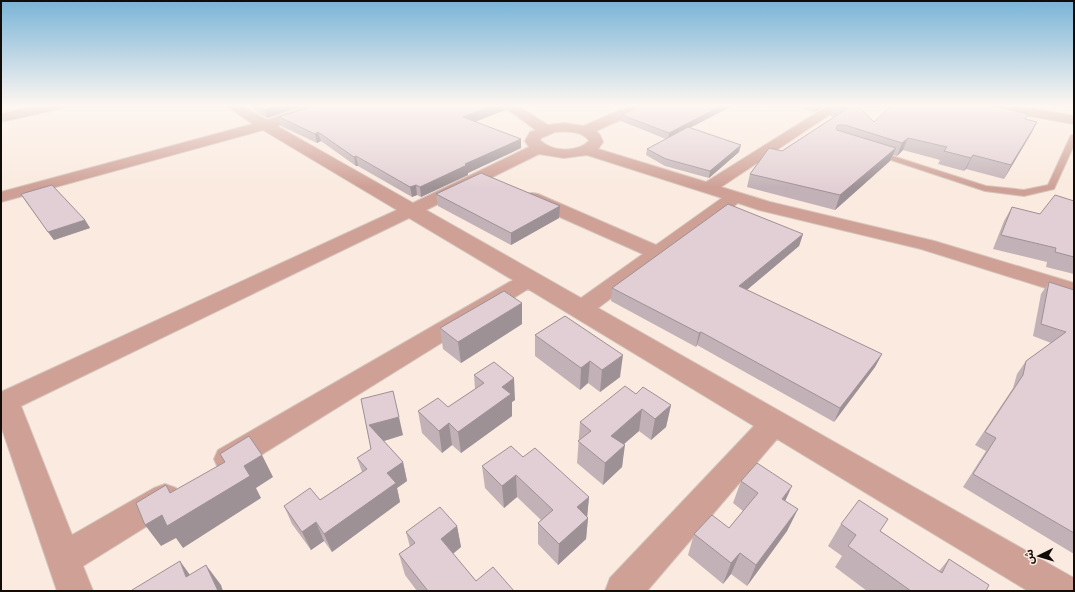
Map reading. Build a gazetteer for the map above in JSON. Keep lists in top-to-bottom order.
{
  "north": "left"
}
